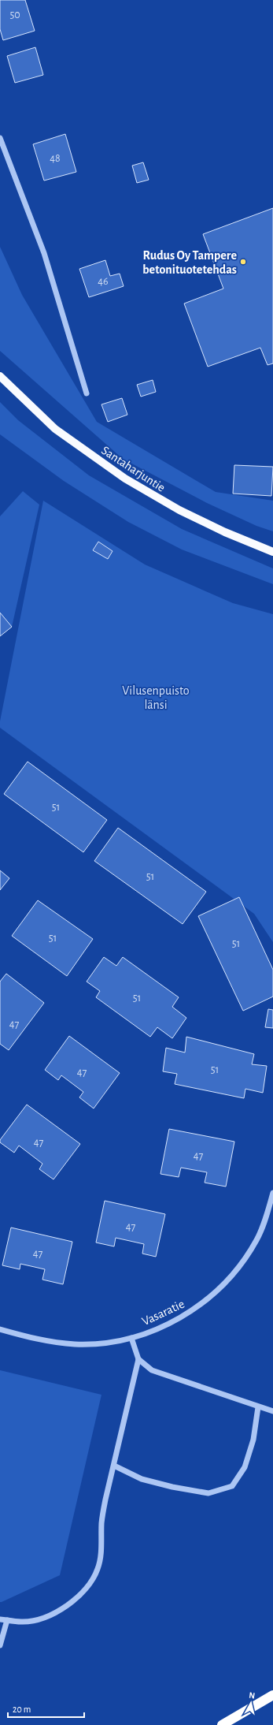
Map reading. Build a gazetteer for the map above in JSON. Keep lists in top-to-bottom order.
{
  "streets": {
    "main road": ["Santaharjuntie"],
    "street": ["Vasaratie"]
  },
  "parks": ["Vilusenpuisto länsi"],
  "places": ["Rudus Oy Tampere betonituotetehdas"],
  "house_numbers": [
    "50",
    "48",
    "46",
    "51",
    "51",
    "51",
    "51",
    "51",
    "47",
    "51",
    "47",
    "47",
    "47",
    "47",
    "47"
  ],
  "scale_bar": "20 m",
  "north": "top"
}
